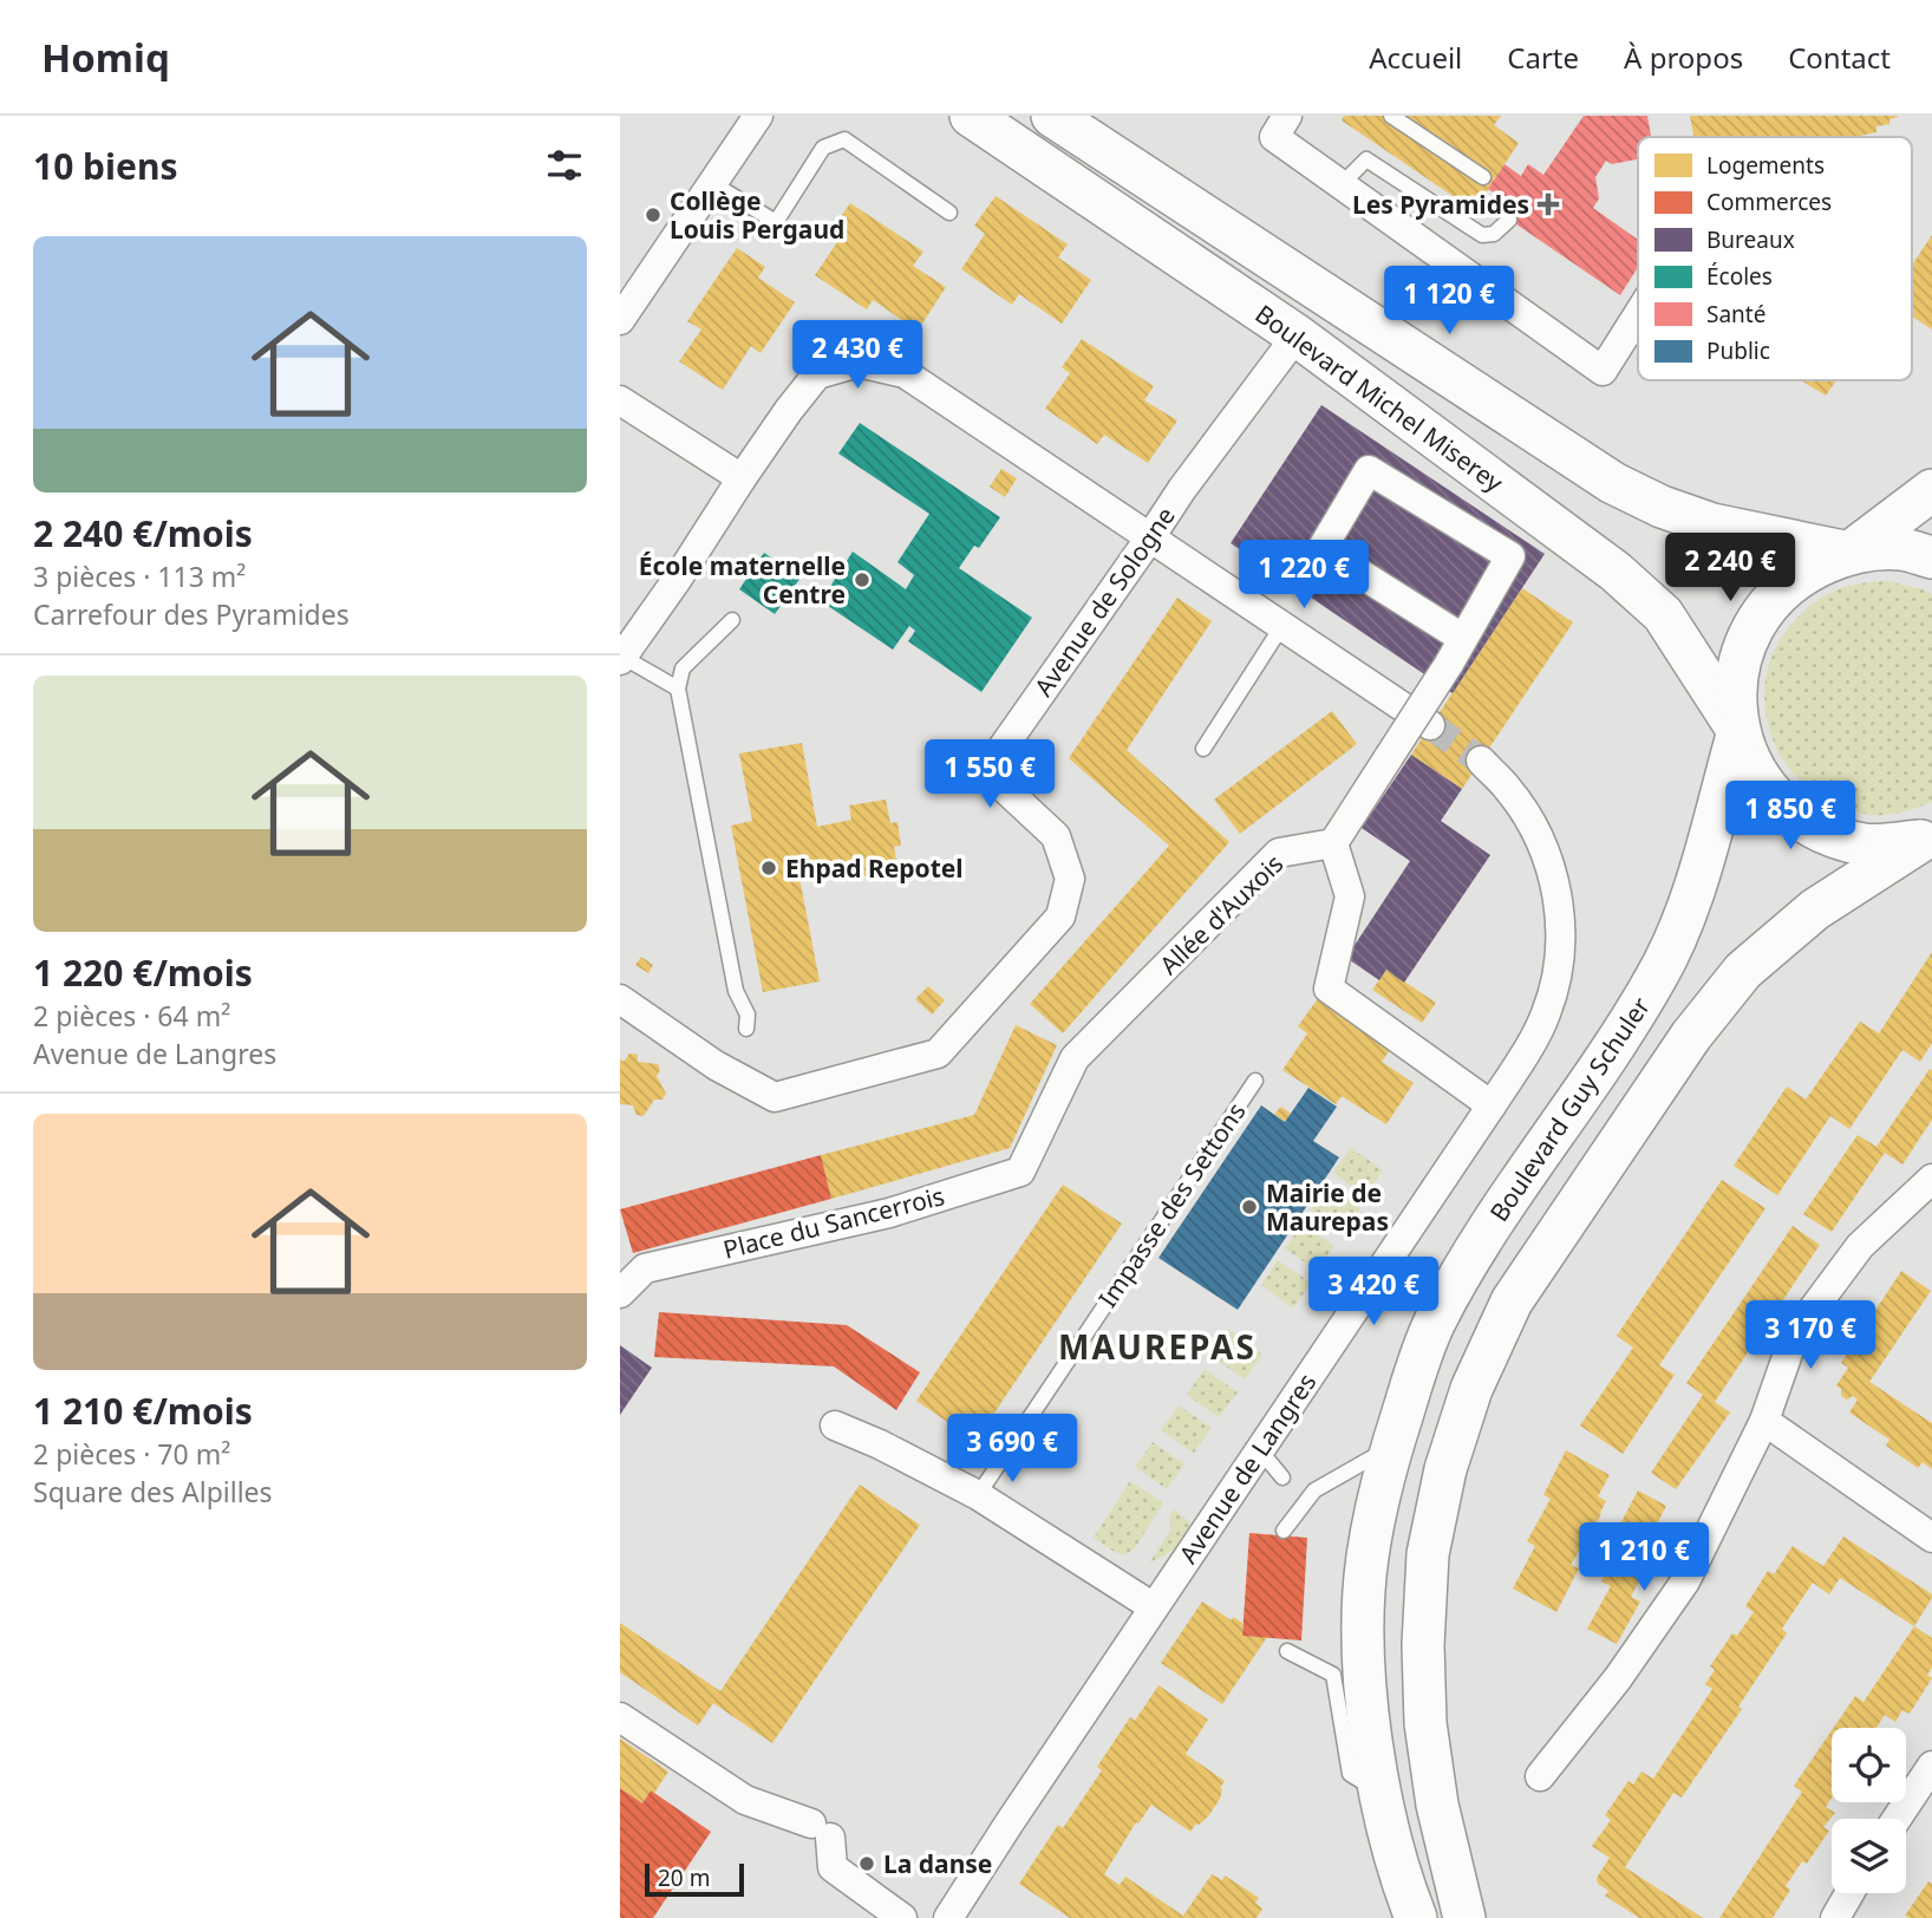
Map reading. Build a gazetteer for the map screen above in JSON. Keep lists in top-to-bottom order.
{
  "streets": {
    "street": [
      "Boulevard Michel Miserey",
      "Avenue de Sologne",
      "Allée d'Auxois",
      "Boulevard Guy Schuler",
      "Place du Sancerrois",
      "Avenue de Langres"
    ],
    "lane": ["Impasse des Settons"]
  },
  "crossings": [
    ["Boulevard Michel Miserey", "Avenue de Sologne"],
    ["Boulevard Michel Miserey", "Boulevard Guy Schuler"],
    ["Allée d'Auxois", "Place du Sancerrois"]
  ],
  "districts": ["MAUREPAS"],
  "places": {
    "health": ["Les Pyramides"],
    "other": [
      "Collège Louis Pergaud",
      "École maternelle Centre",
      "Ehpad Repotel",
      "Mairie de Maurepas",
      "La danse"
    ]
  },
  "legend": [
    "Logements",
    "Commerces",
    "Bureaux",
    "Écoles",
    "Santé",
    "Public"
  ],
  "scale_bar": "20 m",
  "page": {
    "header": "Homiq",
    "nav": [
      "Accueil",
      "Carte",
      "À propos",
      "Contact"
    ],
    "heading": "10 biens",
    "list": [
      {
        "name": "2 240 €/mois",
        "note": "3 pièces · 113 m² · Carrefour des Pyramides"
      },
      {
        "name": "1 220 €/mois",
        "note": "2 pièces · 64 m² · Avenue de Langres"
      },
      {
        "name": "1 210 €/mois",
        "note": "2 pièces · 70 m² · Square des Alpilles"
      }
    ],
    "price": [
      "1 120 €",
      "2 430 €",
      "2 240 €",
      "1 220 €",
      "1 550 €",
      "1 850 €",
      "3 420 €",
      "3 170 €",
      "3 690 €",
      "1 210 €"
    ],
    "scale": "20 m"
  }
}
